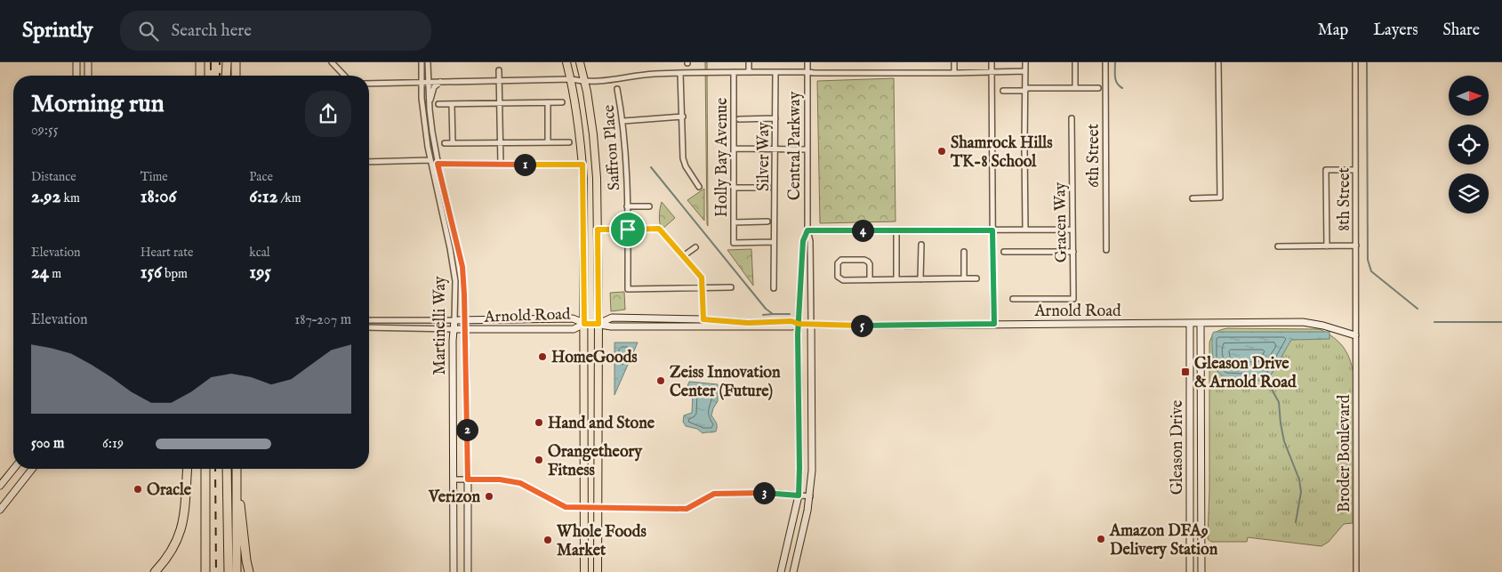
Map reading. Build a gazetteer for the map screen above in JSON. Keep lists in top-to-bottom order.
{
  "streets": {
    "street": [
      "Central Parkway",
      "Saffron Place",
      "6th Street",
      "Silver Way",
      "Holly Bay Avenue",
      "8th Street",
      "Gracen Way",
      "Arnold Road",
      "Martinelli Way",
      "Gleason Drive",
      "Broder Boulevard"
    ]
  },
  "crossings": [
    ["Central Parkway", "Arnold Road"],
    ["Silver Way", "Holly Bay Avenue"],
    ["8th Street", "Arnold Road"],
    ["8th Street", "Broder Boulevard"],
    ["Arnold Road", "Martinelli Way"],
    ["Arnold Road", "Gleason Drive"],
    ["Arnold Road", "Broder Boulevard"]
  ],
  "places": {
    "other": [
      "Shamrock Hills TK-8 School",
      "HomeGoods",
      "Zeiss Innovation Center (Future)",
      "Hand and Stone",
      "Orangetheory Fitness",
      "Oracle",
      "Verizon",
      "Amazon DFA9 Delivery Station",
      "Whole Foods Market"
    ],
    "transit": ["Gleason Drive & Arnold Road"]
  },
  "north": "right",
  "page": {
    "header": "Sprintly",
    "search": "Search here",
    "nav": ["Map", "Layers", "Share"],
    "heading": ["Morning run", "09:55"],
    "stats": [
      ["Distance", "2.92 km"],
      ["Time", "18:06"],
      ["Pace", "6:12 /km"],
      ["Elevation", "24 m"],
      ["Heart rate", "156 bpm"],
      ["kcal", "195"]
    ],
    "pins": [
      "1",
      "4",
      "5",
      "2",
      "3"
    ],
    "chart": ["Elevation", "187–207 m"],
    "list": [
      {
        "name": "500 m",
        "note": "6:19"
      }
    ]
  }
}
